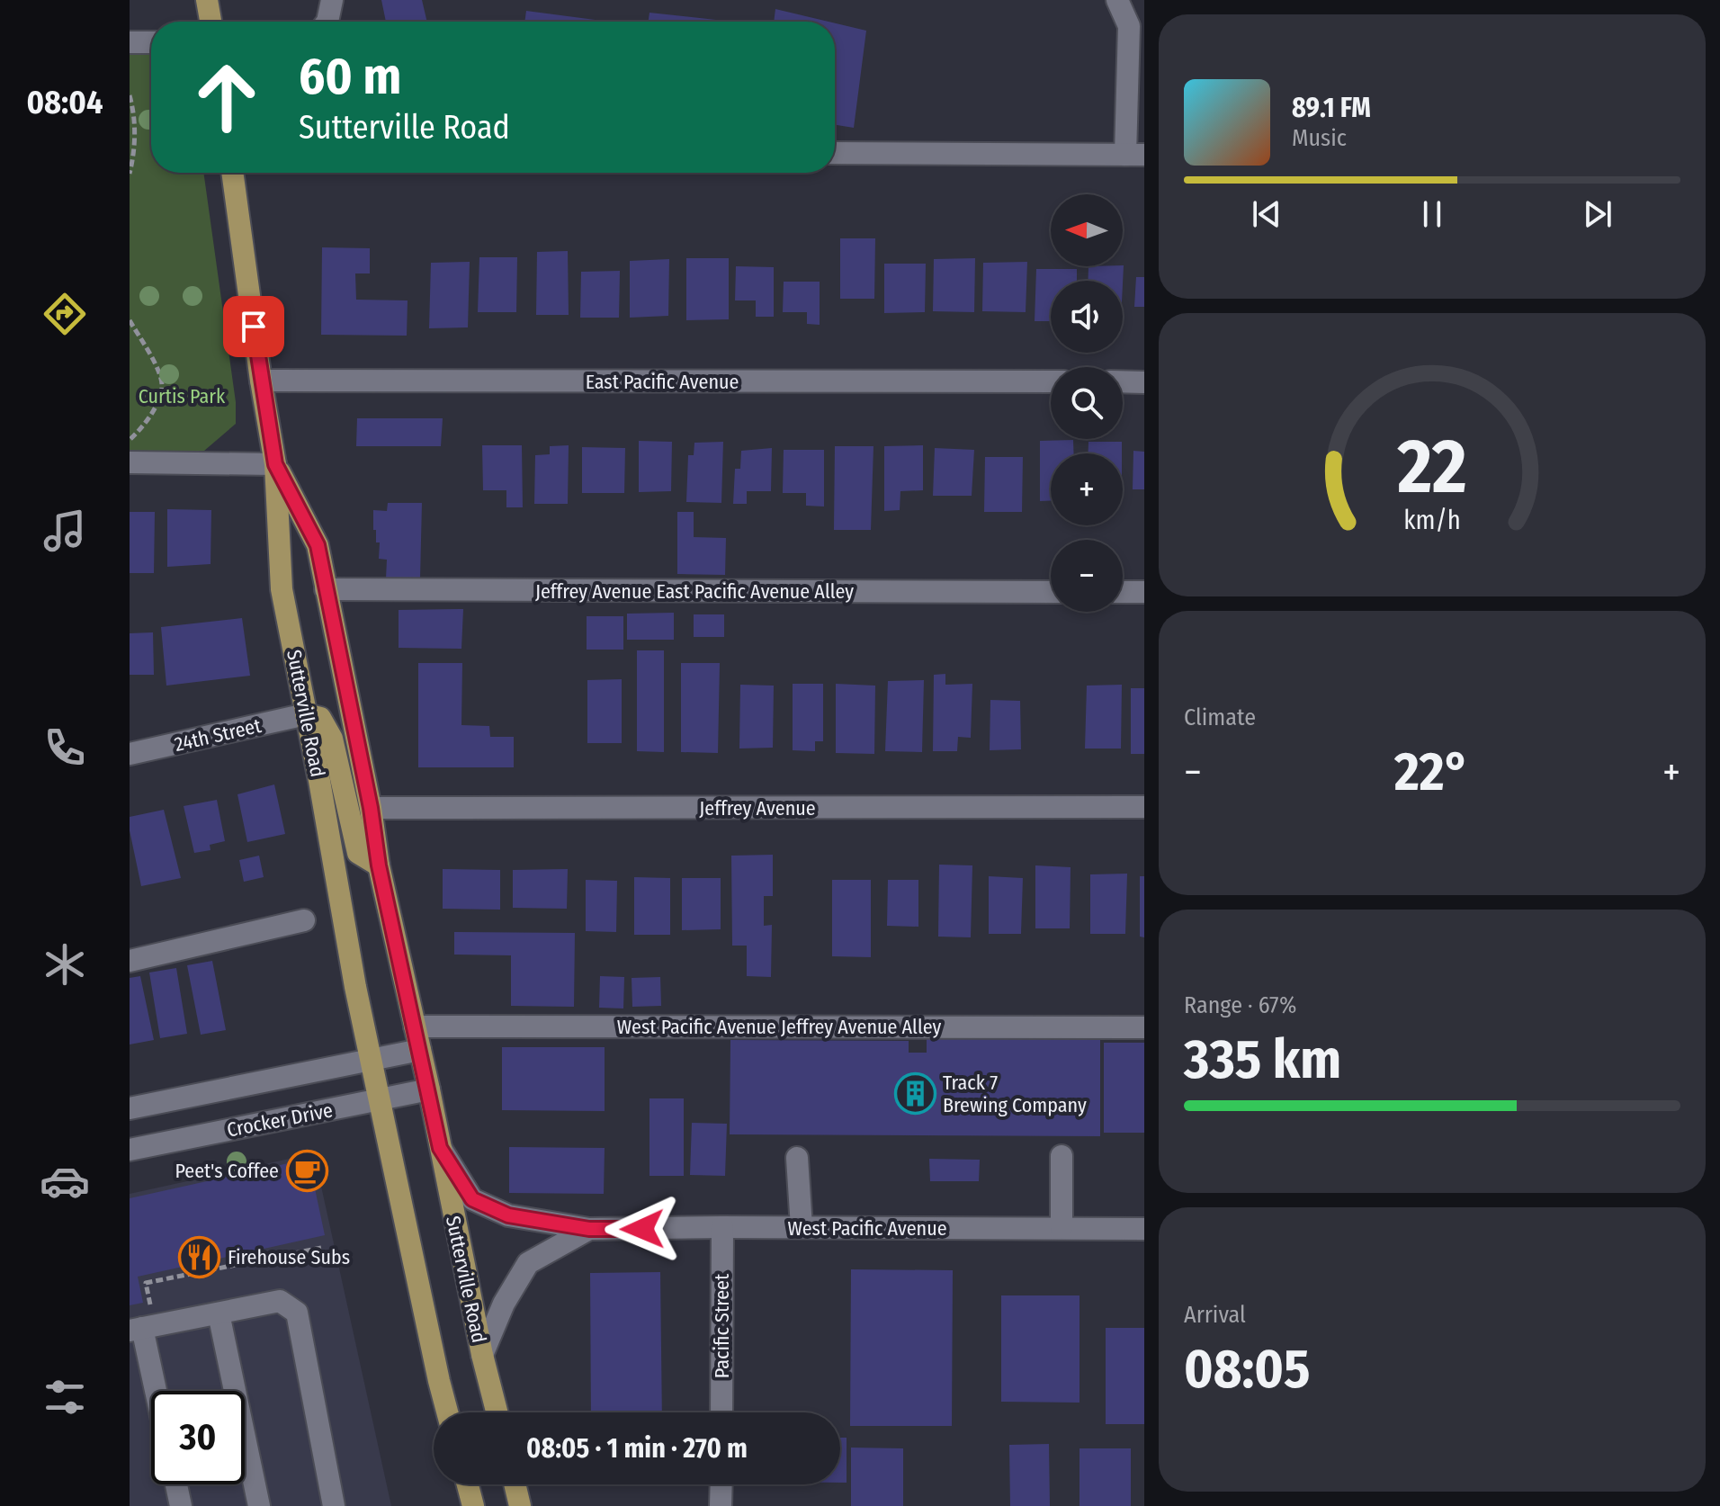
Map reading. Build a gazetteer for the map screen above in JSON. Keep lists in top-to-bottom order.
{
  "streets": {
    "main road": ["Sutterville Road"],
    "street": [
      "East Pacific Avenue",
      "Jeffrey Avenue East Pacific Avenue Alley",
      "24th Street",
      "Jeffrey Avenue",
      "West Pacific Avenue Jeffrey Avenue Alley",
      "Crocker Drive",
      "West Pacific Avenue",
      "Pacific Street"
    ]
  },
  "crossings": [
    ["East Pacific Avenue", "Sutterville Road"],
    ["Jeffrey Avenue East Pacific Avenue Alley", "Sutterville Road"],
    ["Sutterville Road", "24th Street"],
    ["Sutterville Road", "Jeffrey Avenue"],
    ["Sutterville Road", "West Pacific Avenue Jeffrey Avenue Alley"],
    ["Sutterville Road", "Crocker Drive"],
    ["Sutterville Road", "West Pacific Avenue"],
    ["West Pacific Avenue", "Pacific Street"]
  ],
  "parks": ["Curtis Park"],
  "places": {
    "building": ["Track 7 Brewing Company"],
    "cafe": ["Peet's Coffee"],
    "restaurant": ["Firehouse Subs"]
  },
  "north": "left",
  "page": {
    "tabs": "08:04",
    "turn": ["60 m", "Sutterville Road"],
    "song": ["89.1 FM", "Music"],
    "map_buttons": ["+", "−"],
    "tile": [
      "Climate",
      ["Range · 67%", "335 km"],
      ["Arrival", "08:05"]
    ],
    "heat": ["−", "22°", "+"],
    "limit": "30",
    "trip": "08:05 · 1 min · 270 m",
    "gauge": ["22", "km/h"]
  }
}
